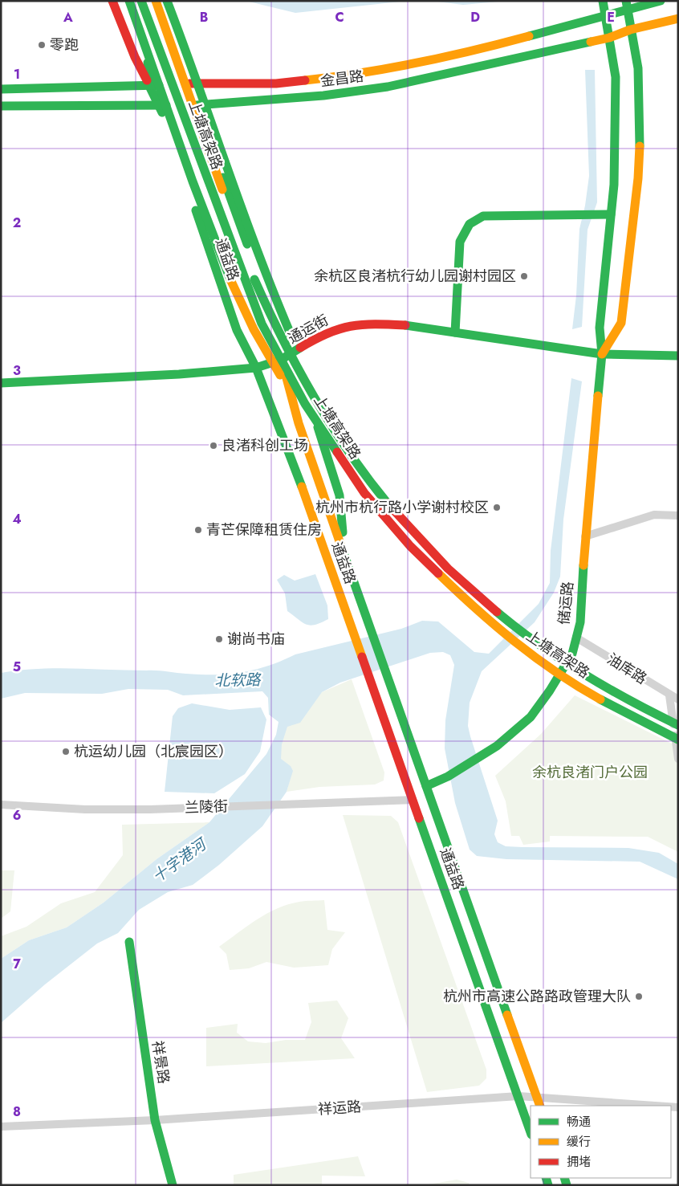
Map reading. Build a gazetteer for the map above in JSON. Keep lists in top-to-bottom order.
{
  "streets": {
    "main road": [
      "金昌路",
      "上塘高架路",
      "通益路",
      "通运街",
      "储运路",
      "祥景路"
    ],
    "street": ["油库路", "兰陵街", "祥运路"]
  },
  "crossings": [
    ["金昌路", "通益路"],
    ["金昌路", "储运路"],
    ["通益路", "通运街"],
    ["通益路", "储运路"],
    ["通益路", "兰陵街"],
    ["通益路", "祥运路"],
    ["通运街", "储运路"],
    ["储运路", "油库路"],
    ["祥景路", "祥运路"]
  ],
  "water": ["北软路", "十字港河"],
  "parks": ["余杭良渚门户公园"],
  "places": [
    "零跑",
    "余杭区良渚杭行幼儿园谢村园区",
    "良渚科创工场",
    "杭州市杭行路小学谢村校区",
    "青芒保障租赁住房",
    "谢尚书庙",
    "杭运幼儿园（北宸园区）",
    "杭州市高速公路路政管理大队"
  ],
  "legend": ["畅通", "缓行", "拥堵"],
  "grid": {
    "columns": [
      "A",
      "B",
      "C",
      "D",
      "E"
    ],
    "rows": [
      "1",
      "2",
      "3",
      "4",
      "5",
      "6",
      "7",
      "8"
    ]
  }
}
